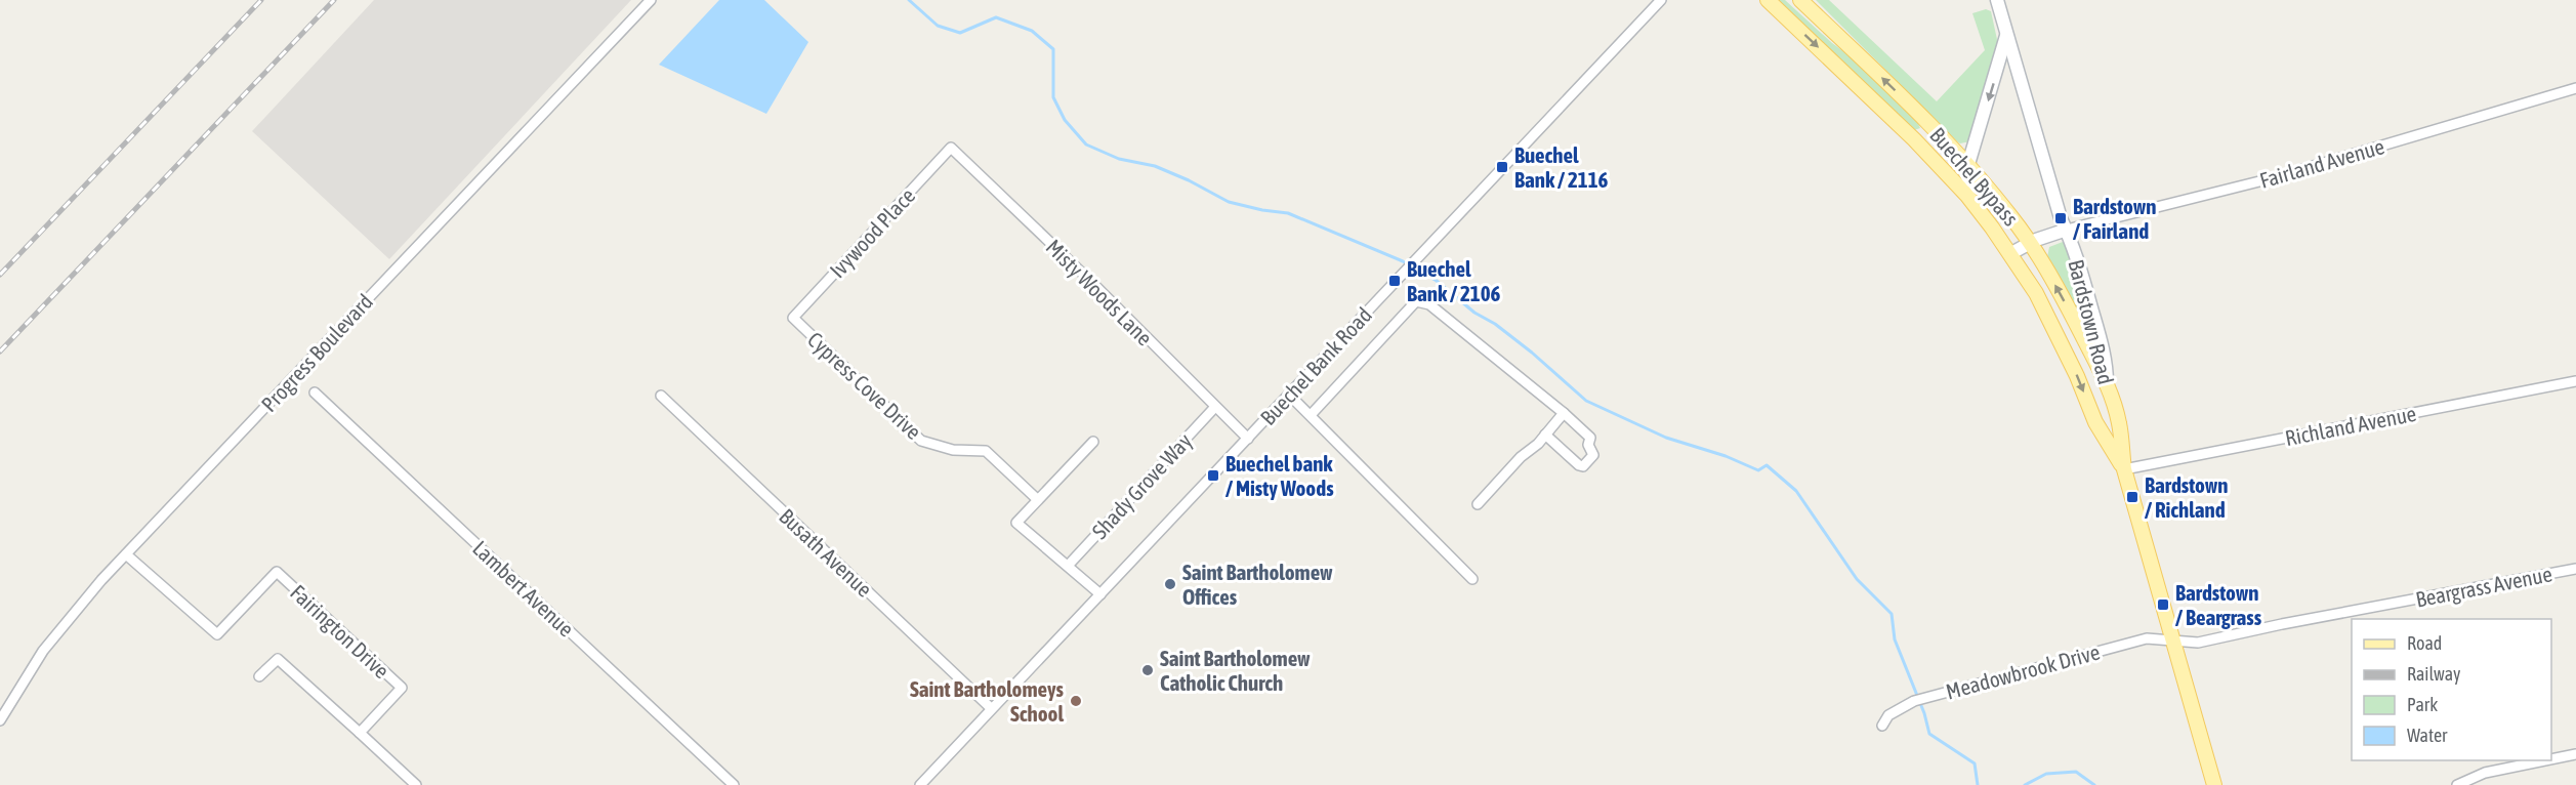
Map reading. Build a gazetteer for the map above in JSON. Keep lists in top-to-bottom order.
{
  "streets": {
    "main road": ["Buechel Bypass", "Bardstown Road"],
    "street": [
      "Fairland Avenue",
      "Ivywood Place",
      "Misty Woods Lane",
      "Progress Boulevard",
      "Buechel Bank Road",
      "Cypress Cove Drive",
      "Richland Avenue",
      "Shady Grove Way",
      "Busath Avenue",
      "Beargrass Avenue",
      "Lambert Avenue",
      "Fairington Drive",
      "Meadowbrook Drive"
    ]
  },
  "crossings": [
    ["Fairland Avenue", "Bardstown Road"],
    ["Buechel Bypass", "Bardstown Road"],
    ["Ivywood Place", "Misty Woods Lane"],
    ["Ivywood Place", "Cypress Cove Drive"],
    ["Misty Woods Lane", "Buechel Bank Road"],
    ["Misty Woods Lane", "Shady Grove Way"],
    ["Bardstown Road", "Richland Avenue"],
    ["Bardstown Road", "Beargrass Avenue"],
    ["Bardstown Road", "Meadowbrook Drive"],
    ["Progress Boulevard", "Fairington Drive"],
    ["Buechel Bank Road", "Busath Avenue"],
    ["Beargrass Avenue", "Meadowbrook Drive"]
  ],
  "places": {
    "transit": [
      "Buechel Bank / 2116",
      "Bardstown / Fairland",
      "Buechel Bank / 2106",
      "Buechel bank / Misty Woods",
      "Bardstown / Richland",
      "Bardstown / Beargrass"
    ],
    "other": ["Saint Bartholomew Offices", "Saint Bartholomew Catholic Church", "Saint Bartholomeys School"]
  },
  "legend": [
    "Road",
    "Railway",
    "Park",
    "Water"
  ]
}
